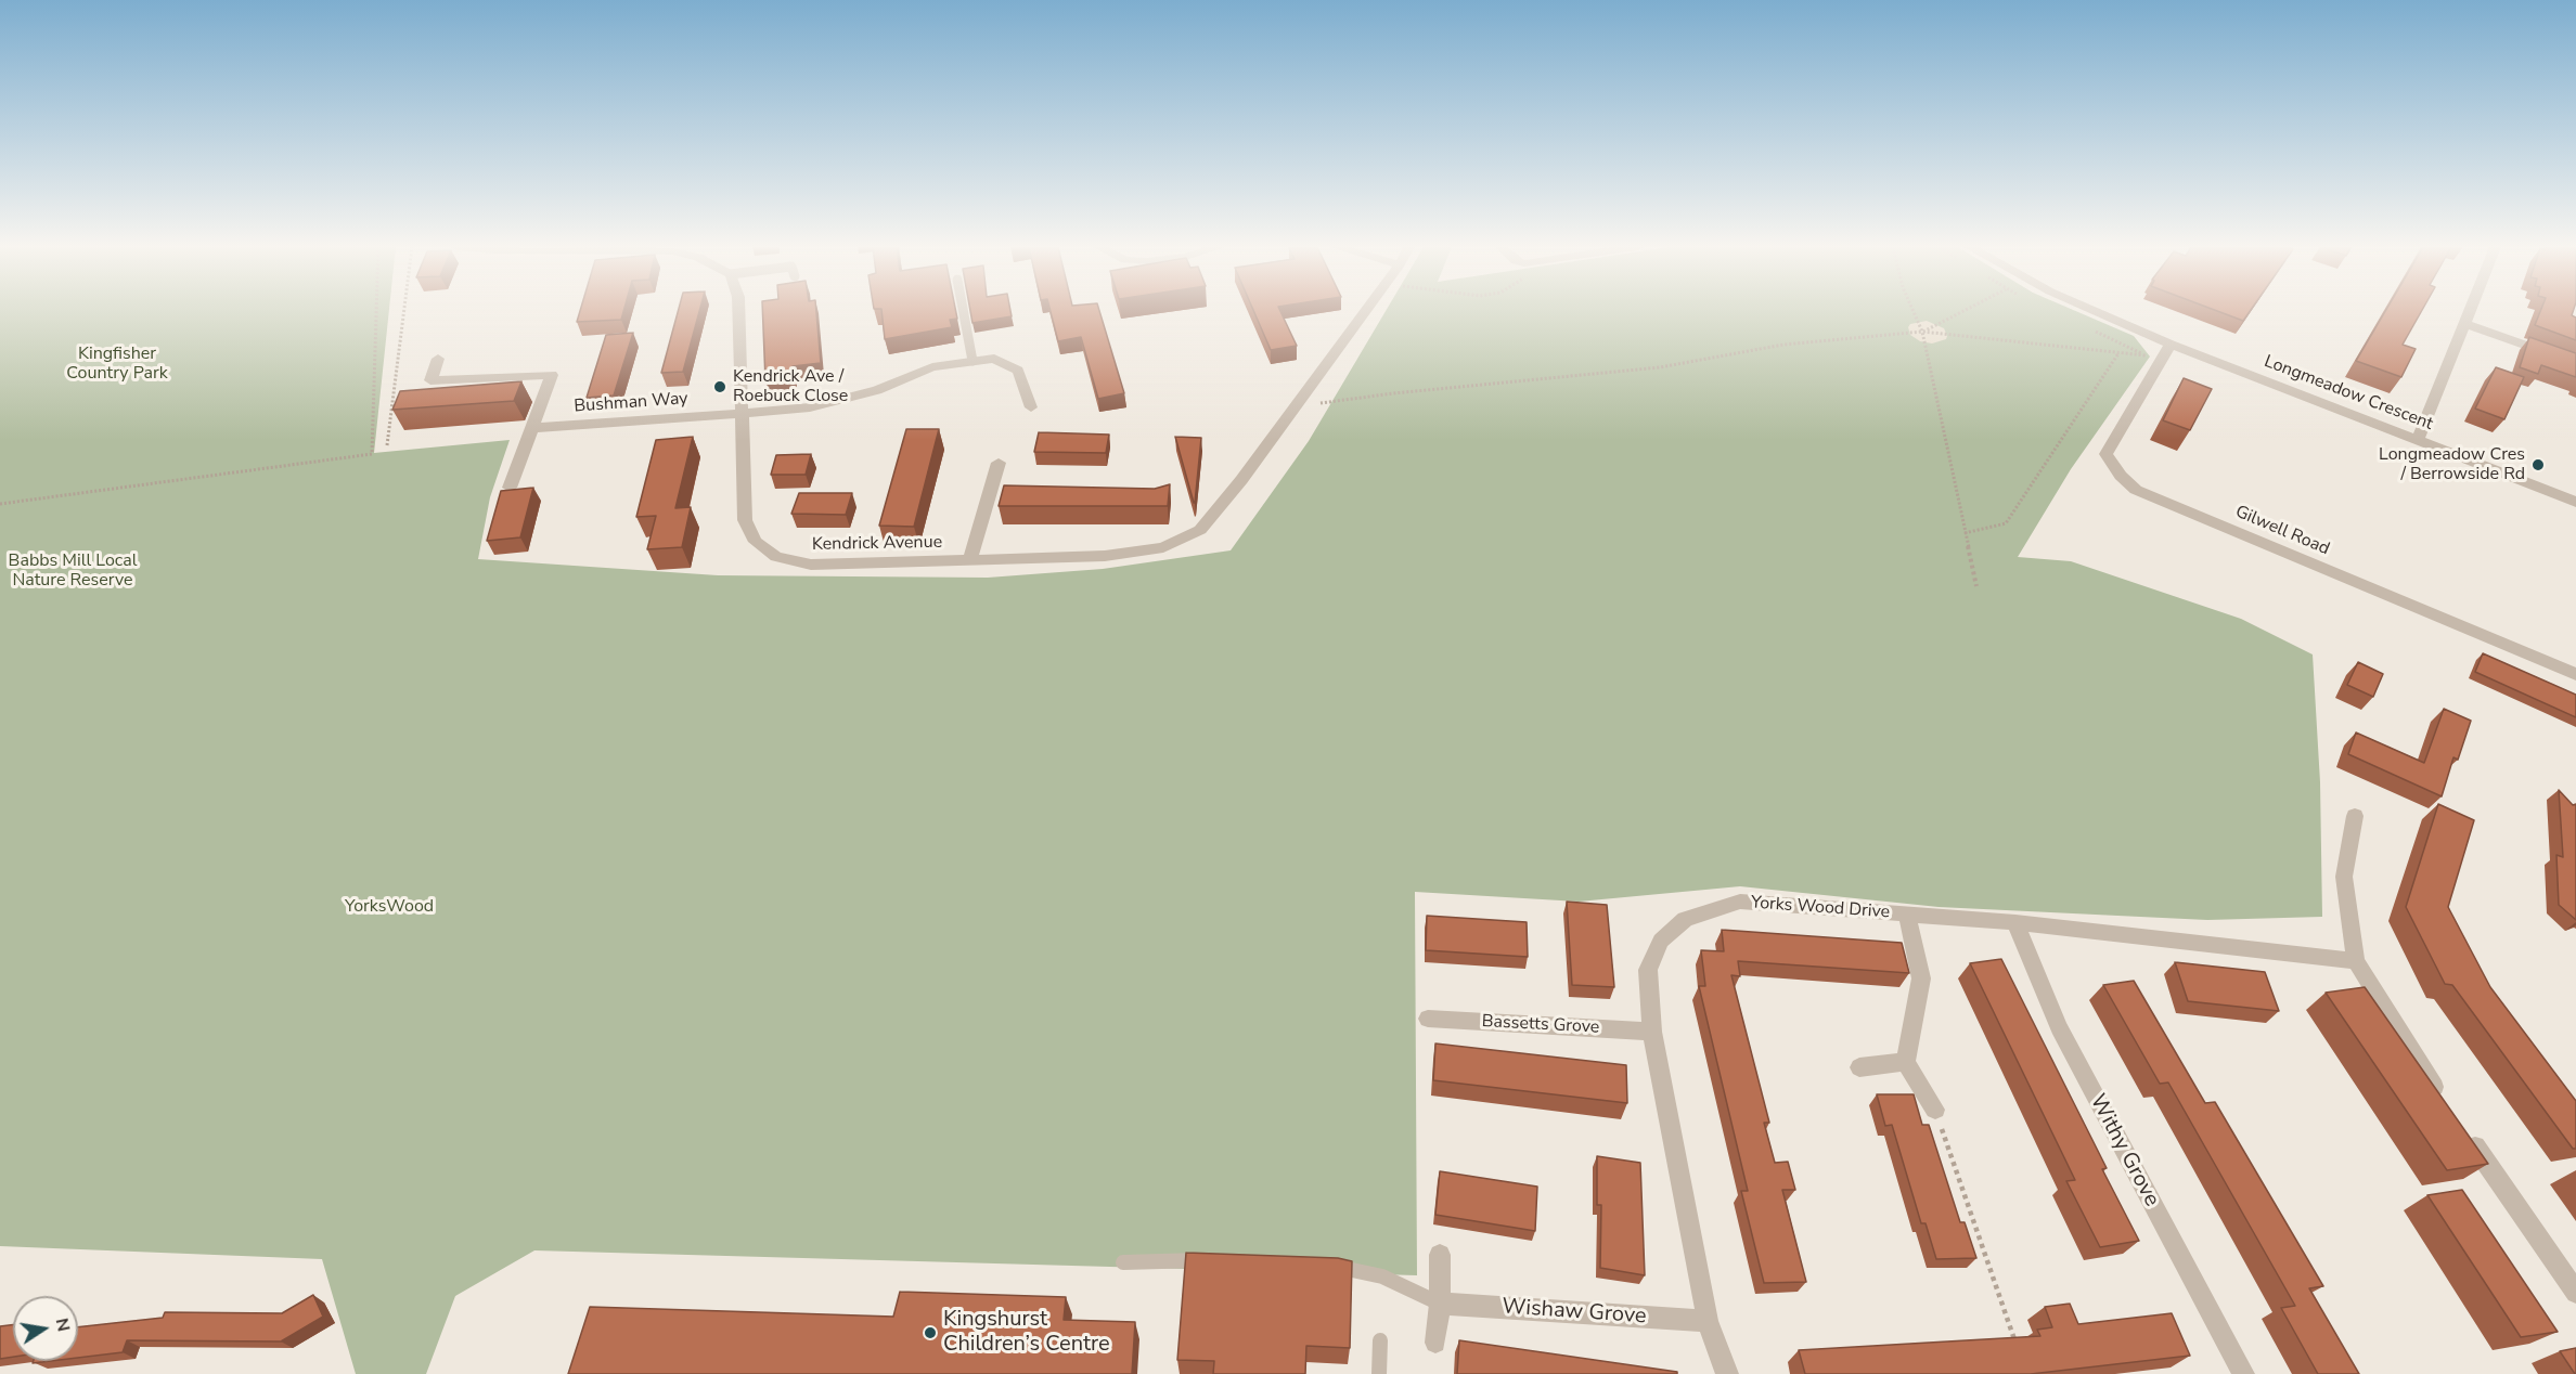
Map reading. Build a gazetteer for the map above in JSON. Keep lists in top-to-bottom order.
{
  "streets": {
    "street": [
      "Longmeadow Crescent",
      "Bushman Way",
      "Gilwell Road",
      "Kendrick Avenue",
      "Yorks Wood Drive",
      "Bassetts Grove",
      "Withy Grove",
      "Wishaw Grove"
    ]
  },
  "crossings": [
    ["Longmeadow Crescent", "Gilwell Road"],
    ["Bushman Way", "Kendrick Avenue"],
    ["Yorks Wood Drive", "Bassetts Grove"],
    ["Yorks Wood Drive", "Withy Grove"],
    ["Yorks Wood Drive", "Wishaw Grove"]
  ],
  "parks": ["Kingfisher Country Park", "Babbs Mill Local Nature Reserve", "YorksWood"],
  "places": ["Kendrick Ave / Roebuck Close", "Longmeadow Cres / Berrowside Rd", "Kingshurst Children’s Centre"],
  "north": "right"
}
